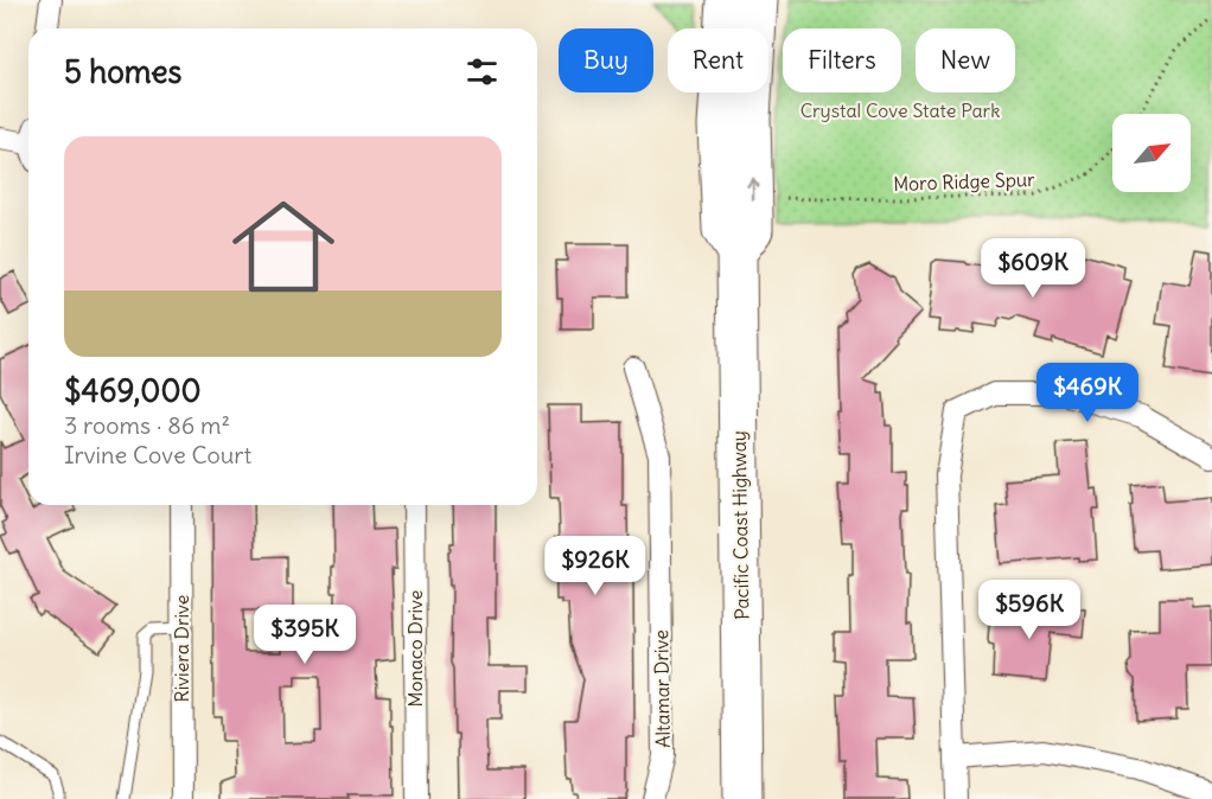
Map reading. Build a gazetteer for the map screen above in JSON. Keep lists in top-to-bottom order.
{
  "streets": {
    "highway": ["Pacific Coast Highway"],
    "street": ["Riviera Drive", "Monaco Drive", "Altamar Drive"],
    "path": ["Moro Ridge Spur"]
  },
  "parks": ["Crystal Cove State Park"],
  "north": "top right",
  "page": {
    "chip": [
      "Buy",
      "Rent",
      "Filters",
      "New"
    ],
    "heading": "5 homes",
    "list": [
      {
        "name": "$469,000",
        "note": "3 rooms · 86 m² · Irvine Cove Court"
      }
    ],
    "price": [
      "$609K",
      "$469K",
      "$926K",
      "$596K",
      "$395K"
    ]
  }
}
